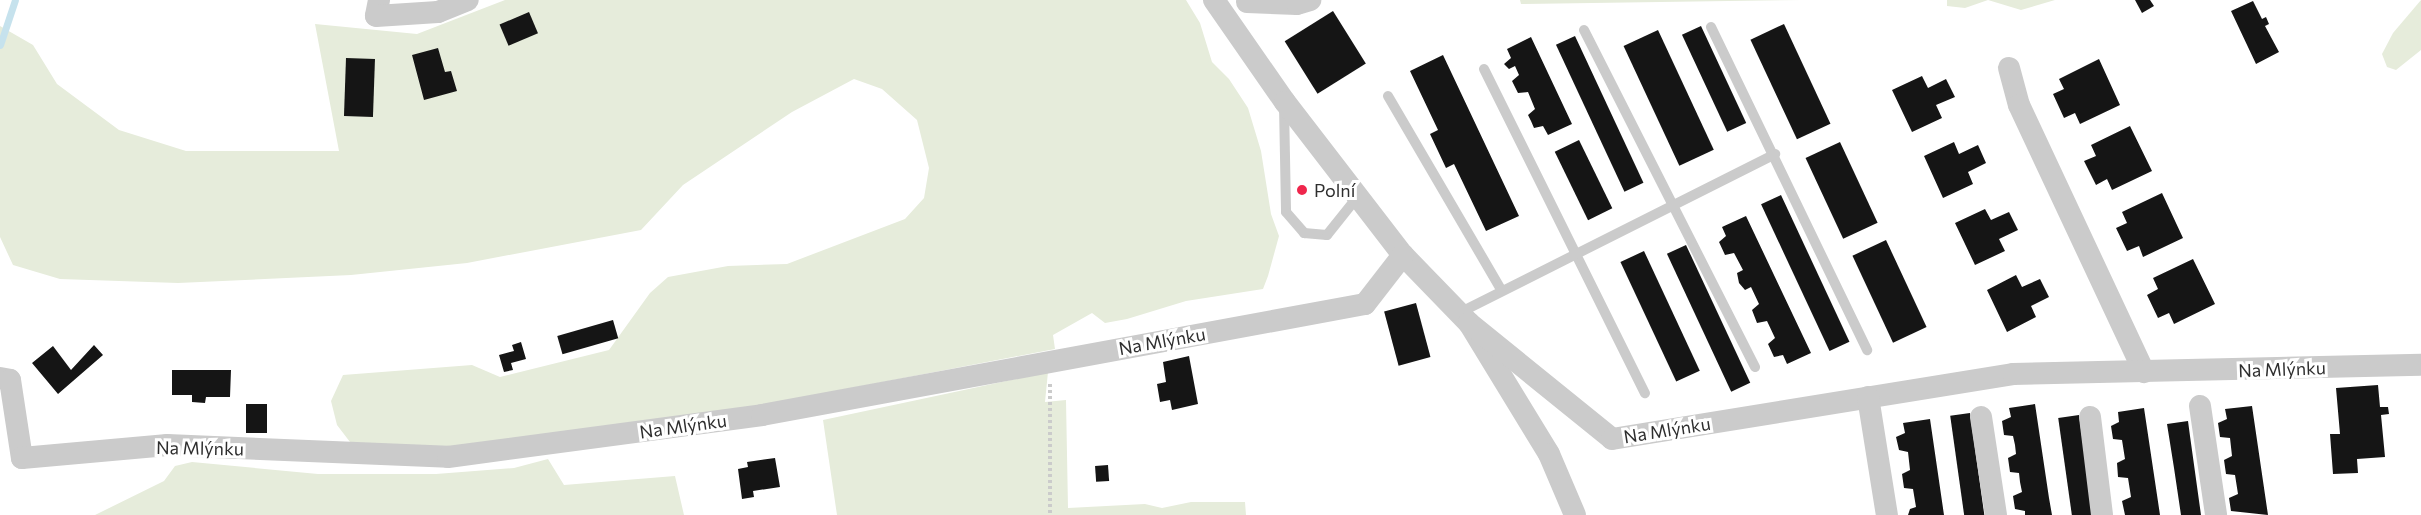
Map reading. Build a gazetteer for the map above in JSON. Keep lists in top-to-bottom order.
{
  "streets": {
    "street": ["Na Mlýnku"]
  },
  "places": ["Polní"]
}
